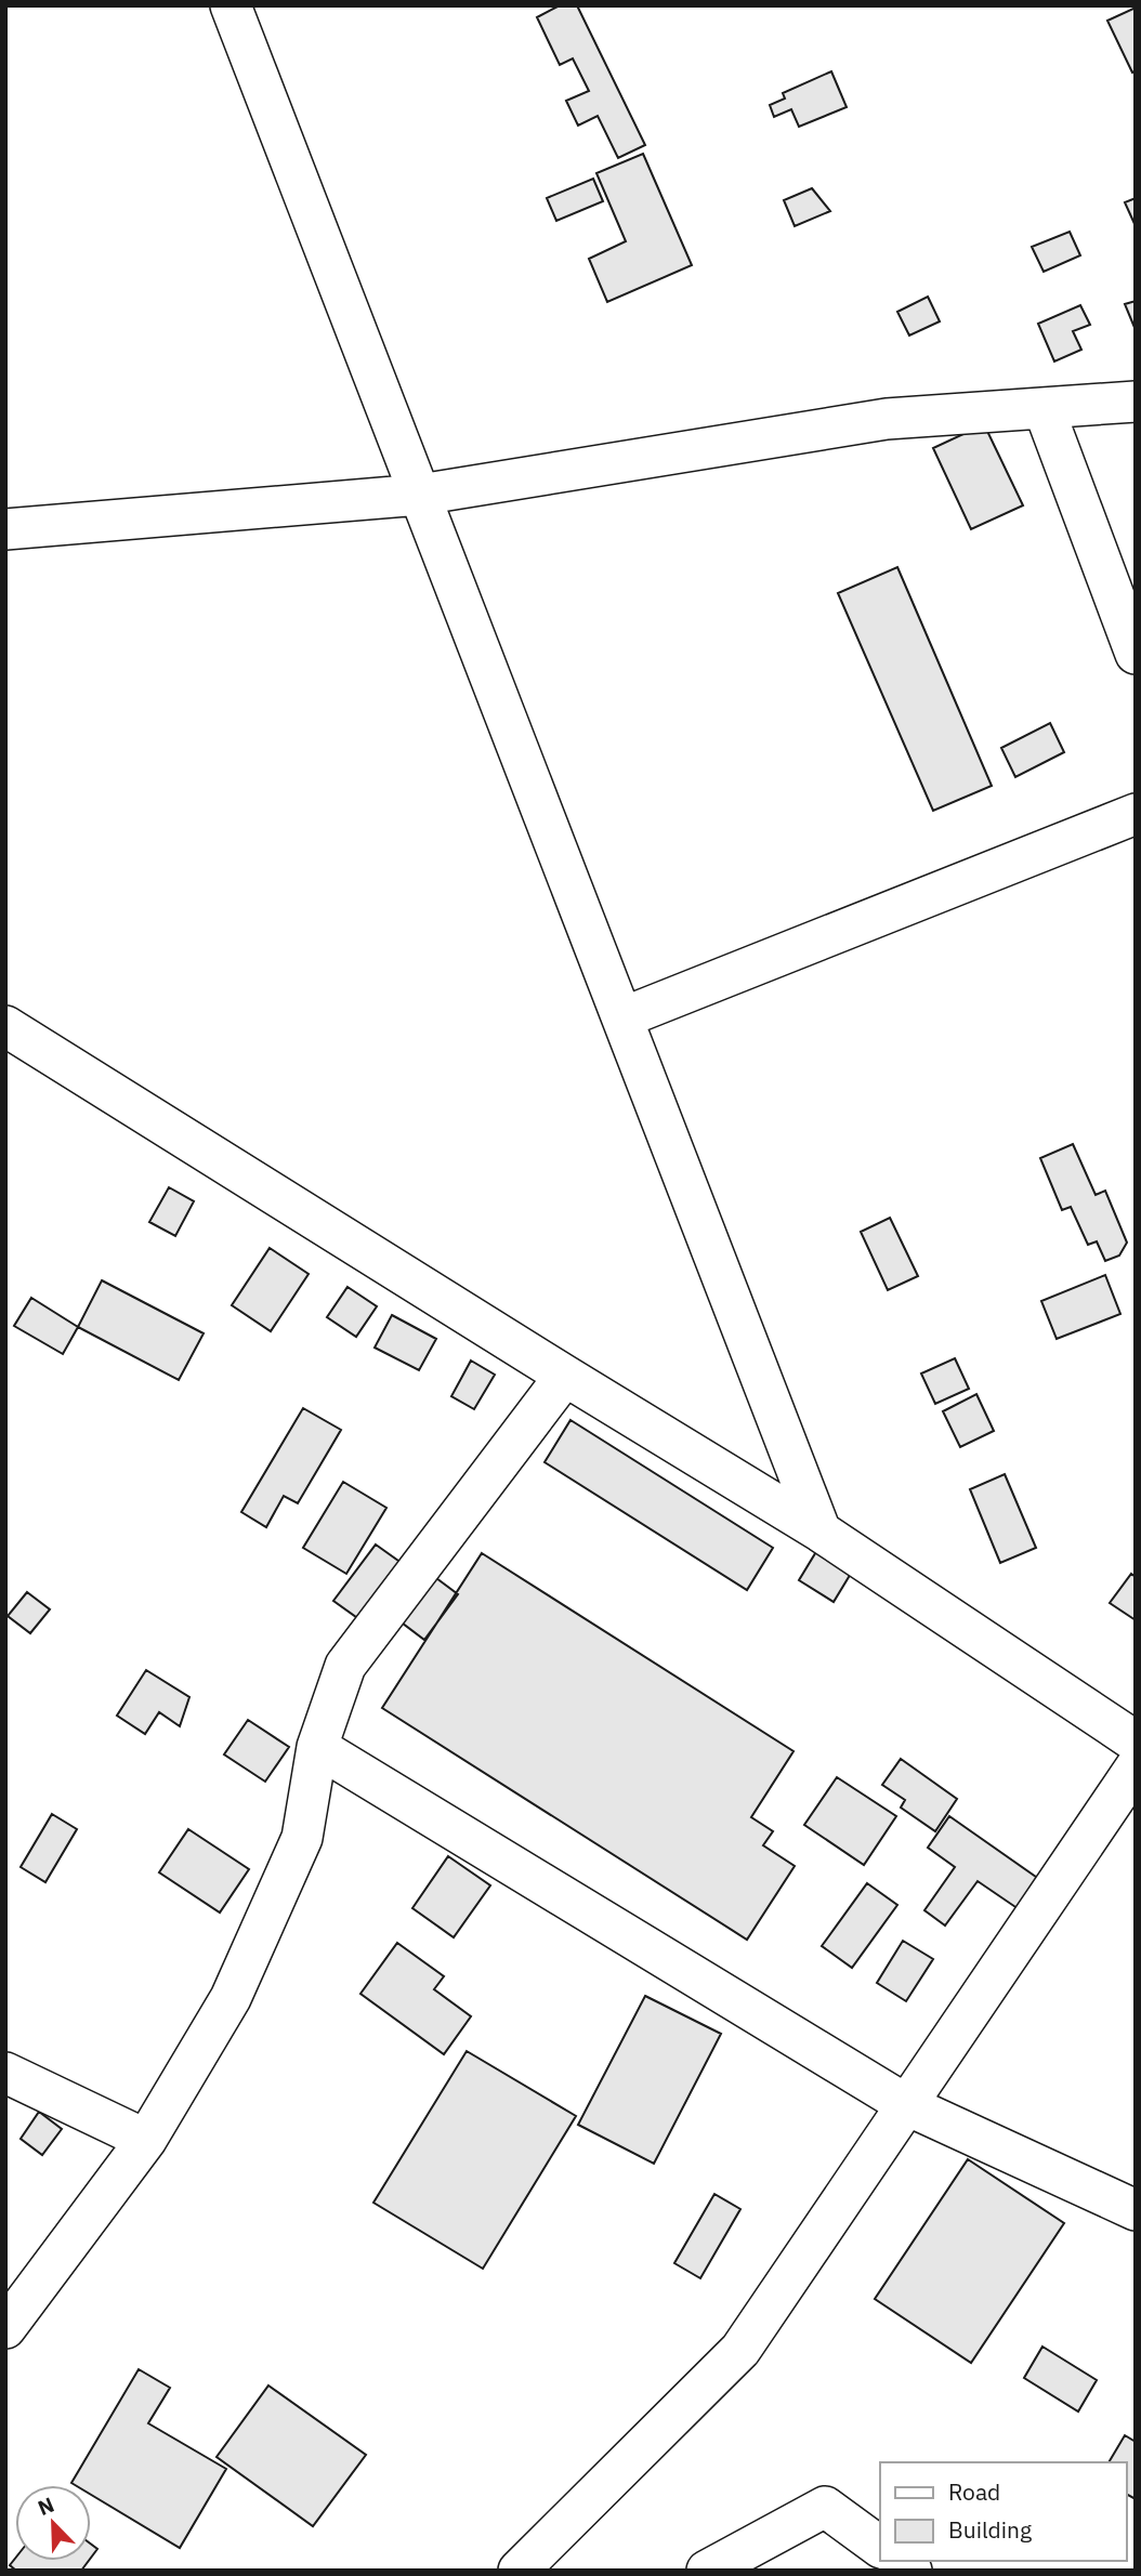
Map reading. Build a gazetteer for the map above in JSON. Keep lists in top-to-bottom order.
{
  "legend": ["Road", "Building"],
  "north": "top left"
}
